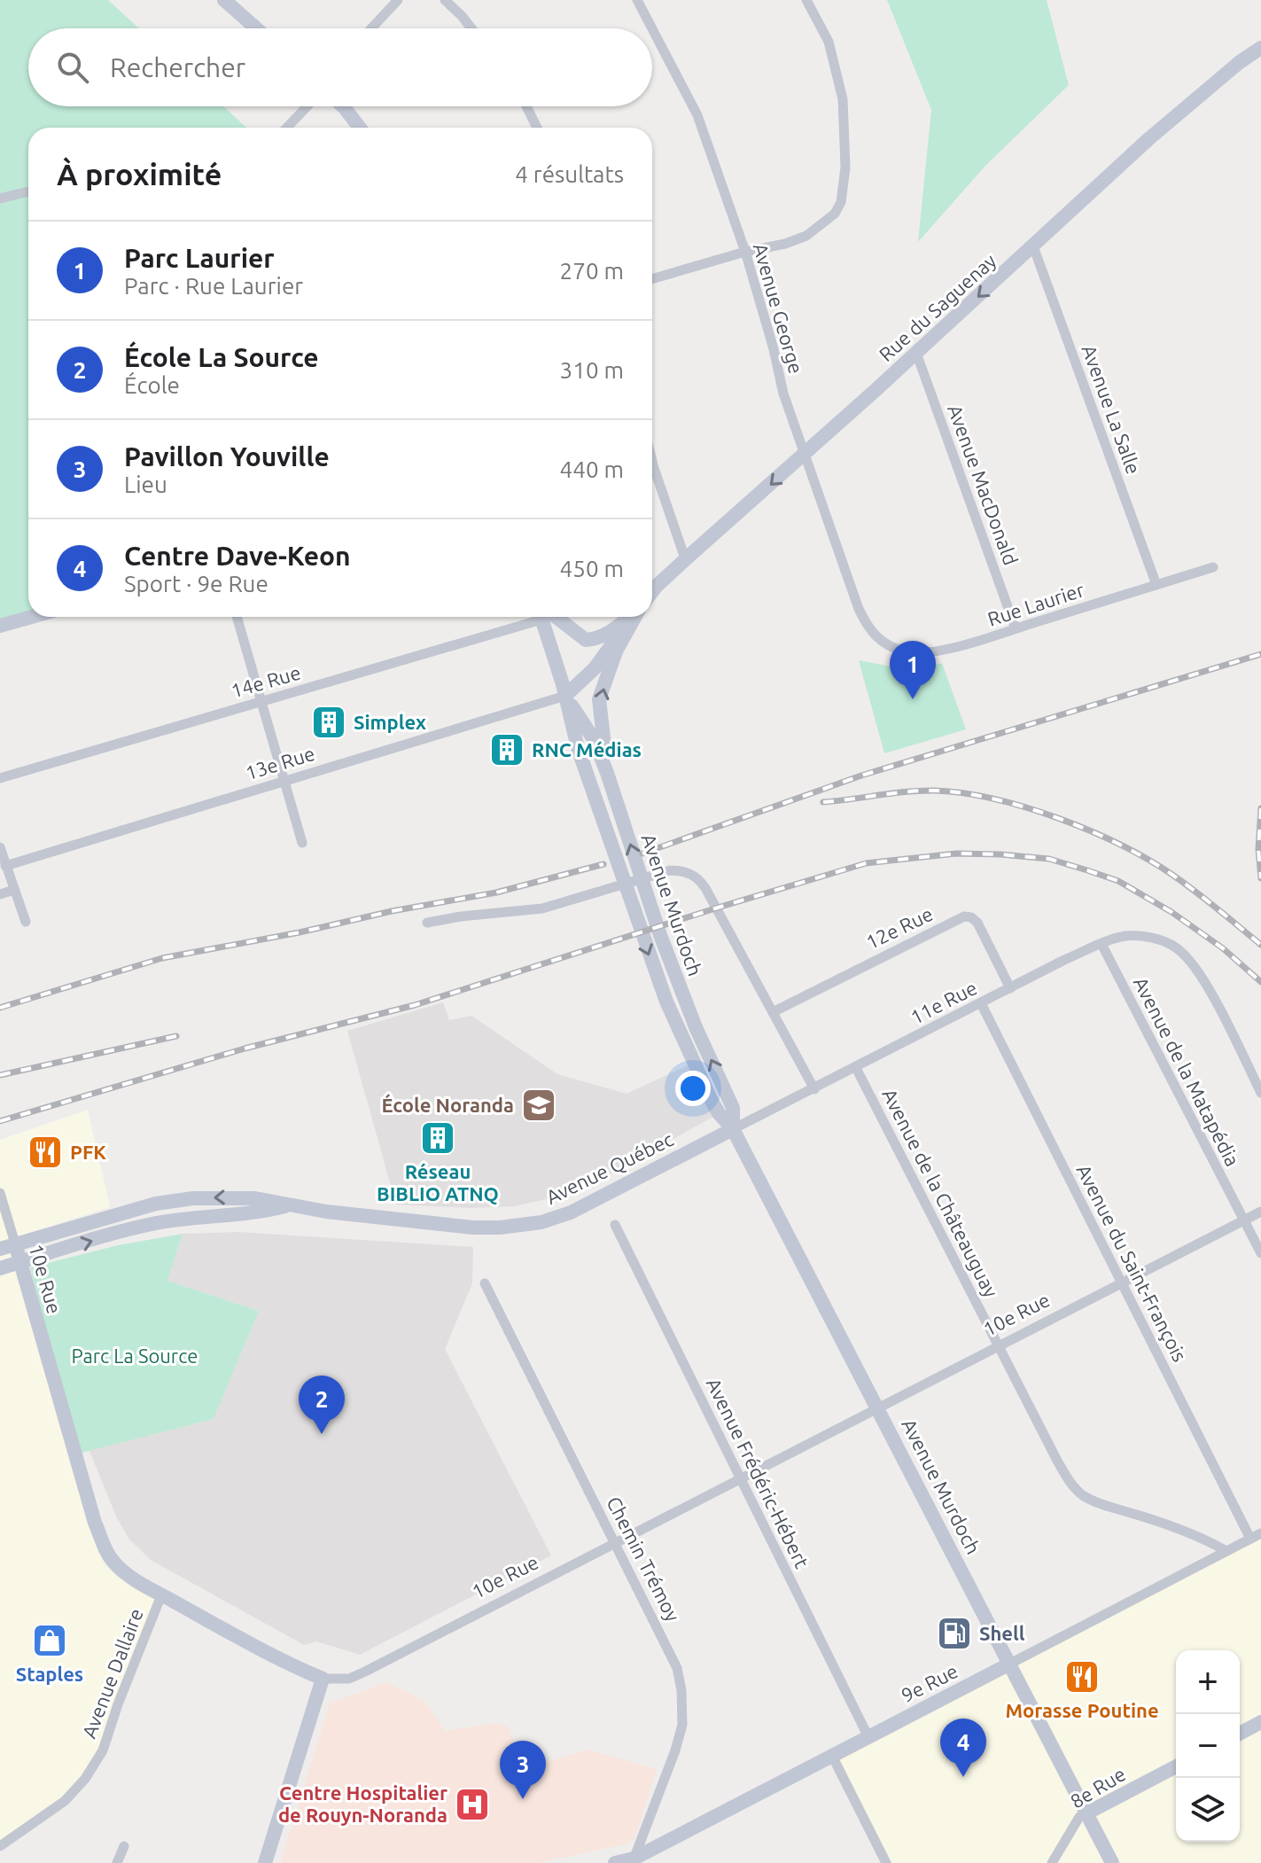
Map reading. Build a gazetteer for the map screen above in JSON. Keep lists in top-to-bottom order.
{
  "streets": {
    "main road": [
      "Rue du Saguenay",
      "Avenue Murdoch",
      "Avenue Québec",
      "10e Rue",
      "9e Rue",
      "8e Rue"
    ],
    "street": [
      "Avenue George",
      "Avenue La Salle",
      "Avenue MacDonald",
      "Rue Laurier",
      "14e Rue",
      "13e Rue",
      "12e Rue",
      "11e Rue",
      "Avenue de la Matapédia",
      "Avenue de la Châteauguay",
      "Avenue du Saint-François",
      "Avenue Frédéric-Hébert",
      "Chemin Trémoy",
      "Avenue Dallaire"
    ]
  },
  "crossings": [
    ["Rue du Saguenay", "Avenue George"],
    ["Rue du Saguenay", "Avenue La Salle"],
    ["Rue du Saguenay", "Avenue MacDonald"],
    ["Avenue George", "Rue Laurier"],
    ["Avenue La Salle", "Rue Laurier"],
    ["Avenue MacDonald", "Rue Laurier"],
    ["13e Rue", "Avenue Murdoch"],
    ["Avenue Murdoch", "11e Rue"],
    ["Avenue Murdoch", "Avenue Québec"],
    ["Avenue Murdoch", "10e Rue"],
    ["Avenue Murdoch", "9e Rue"],
    ["Avenue Murdoch", "8e Rue"],
    ["12e Rue", "11e Rue"],
    ["11e Rue", "Avenue de la Matapédia"],
    ["11e Rue", "Avenue Québec"],
    ["11e Rue", "Avenue de la Châteauguay"],
    ["11e Rue", "Avenue du Saint-François"],
    ["Avenue de la Matapédia", "10e Rue"],
    ["Avenue Québec", "10e Rue"],
    ["Avenue de la Châteauguay", "10e Rue"],
    ["Avenue de la Châteauguay", "9e Rue"],
    ["Avenue du Saint-François", "10e Rue"],
    ["Avenue du Saint-François", "9e Rue"],
    ["10e Rue", "Avenue Frédéric-Hébert"],
    ["10e Rue", "Chemin Trémoy"],
    ["10e Rue", "Avenue Dallaire"],
    ["Avenue Frédéric-Hébert", "9e Rue"],
    ["Chemin Trémoy", "9e Rue"]
  ],
  "one_way": ["Rue du Saguenay"],
  "parks": ["Parc La Source"],
  "places": {
    "building": ["Simplex", "RNC Médias", "Réseau BIBLIO ATNQ"],
    "school or university": ["École Noranda"],
    "restaurant": ["PFK", "Morasse Poutine"],
    "fuel station": ["Shell"],
    "shop": ["Staples"],
    "hospital": ["Centre Hospitalier de Rouyn-Noranda"]
  },
  "page": {
    "search": "Rechercher",
    "heading": ["À proximité", "4 résultats"],
    "list": [
      {
        "mark": "1",
        "name": "Parc Laurier",
        "note": "Parc · Rue Laurier",
        "value": "270 m"
      },
      {
        "mark": "2",
        "name": "École La Source",
        "note": "École",
        "value": "310 m"
      },
      {
        "mark": "3",
        "name": "Pavillon Youville",
        "note": "Lieu",
        "value": "440 m"
      },
      {
        "mark": "4",
        "name": "Centre Dave-Keon",
        "note": "Sport · 9e Rue",
        "value": "450 m"
      }
    ],
    "pins": [
      "1",
      "2",
      "4",
      "3"
    ],
    "map_buttons": ["+", "−"]
  }
}
